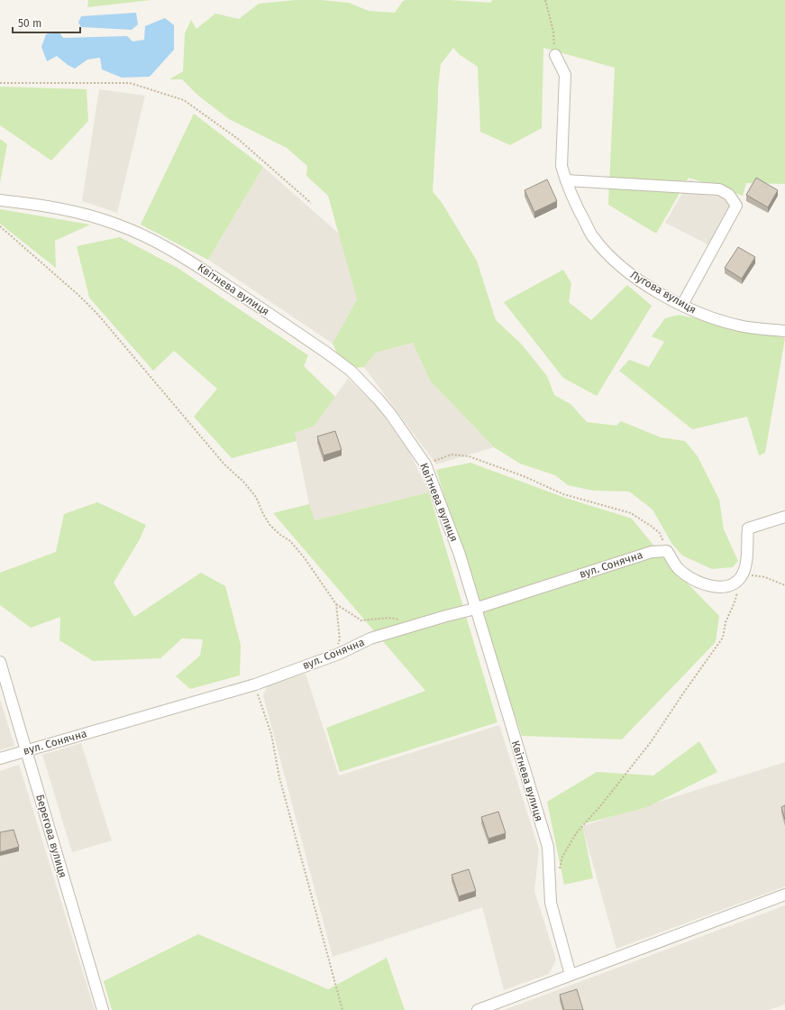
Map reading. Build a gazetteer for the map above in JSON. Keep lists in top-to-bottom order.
{
  "streets": {
    "street": [
      "Квітнева вулиця",
      "Лугова вулиця",
      "вул. Сонячна",
      "Берегова вулиця"
    ]
  },
  "crossings": [
    ["Квітнева вулиця", "вул. Сонячна"],
    ["вул. Сонячна", "Берегова вулиця"]
  ],
  "scale_bar": "50 m"
}
